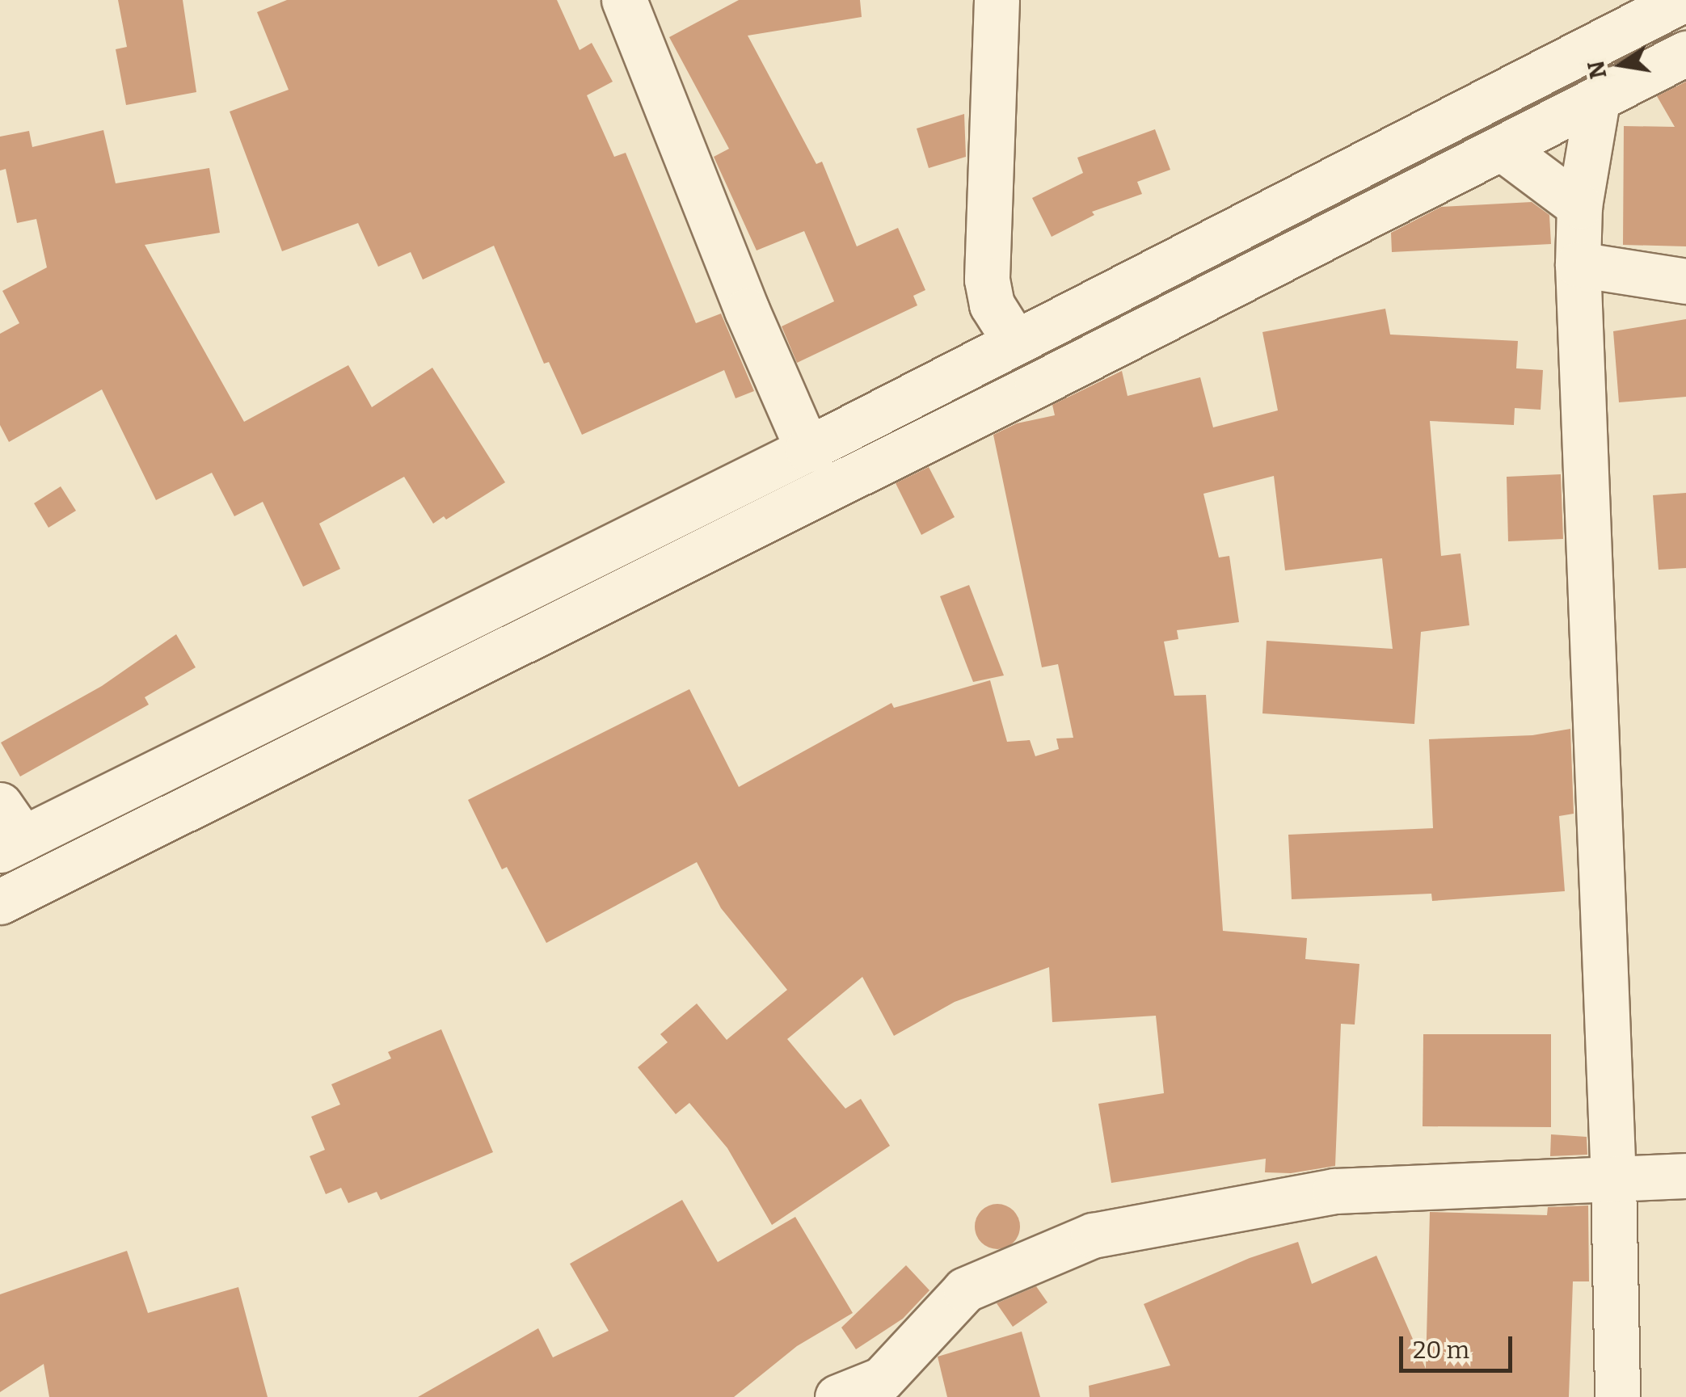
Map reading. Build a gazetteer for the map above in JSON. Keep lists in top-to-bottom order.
{
  "scale_bar": "20 m",
  "north": "left"
}
